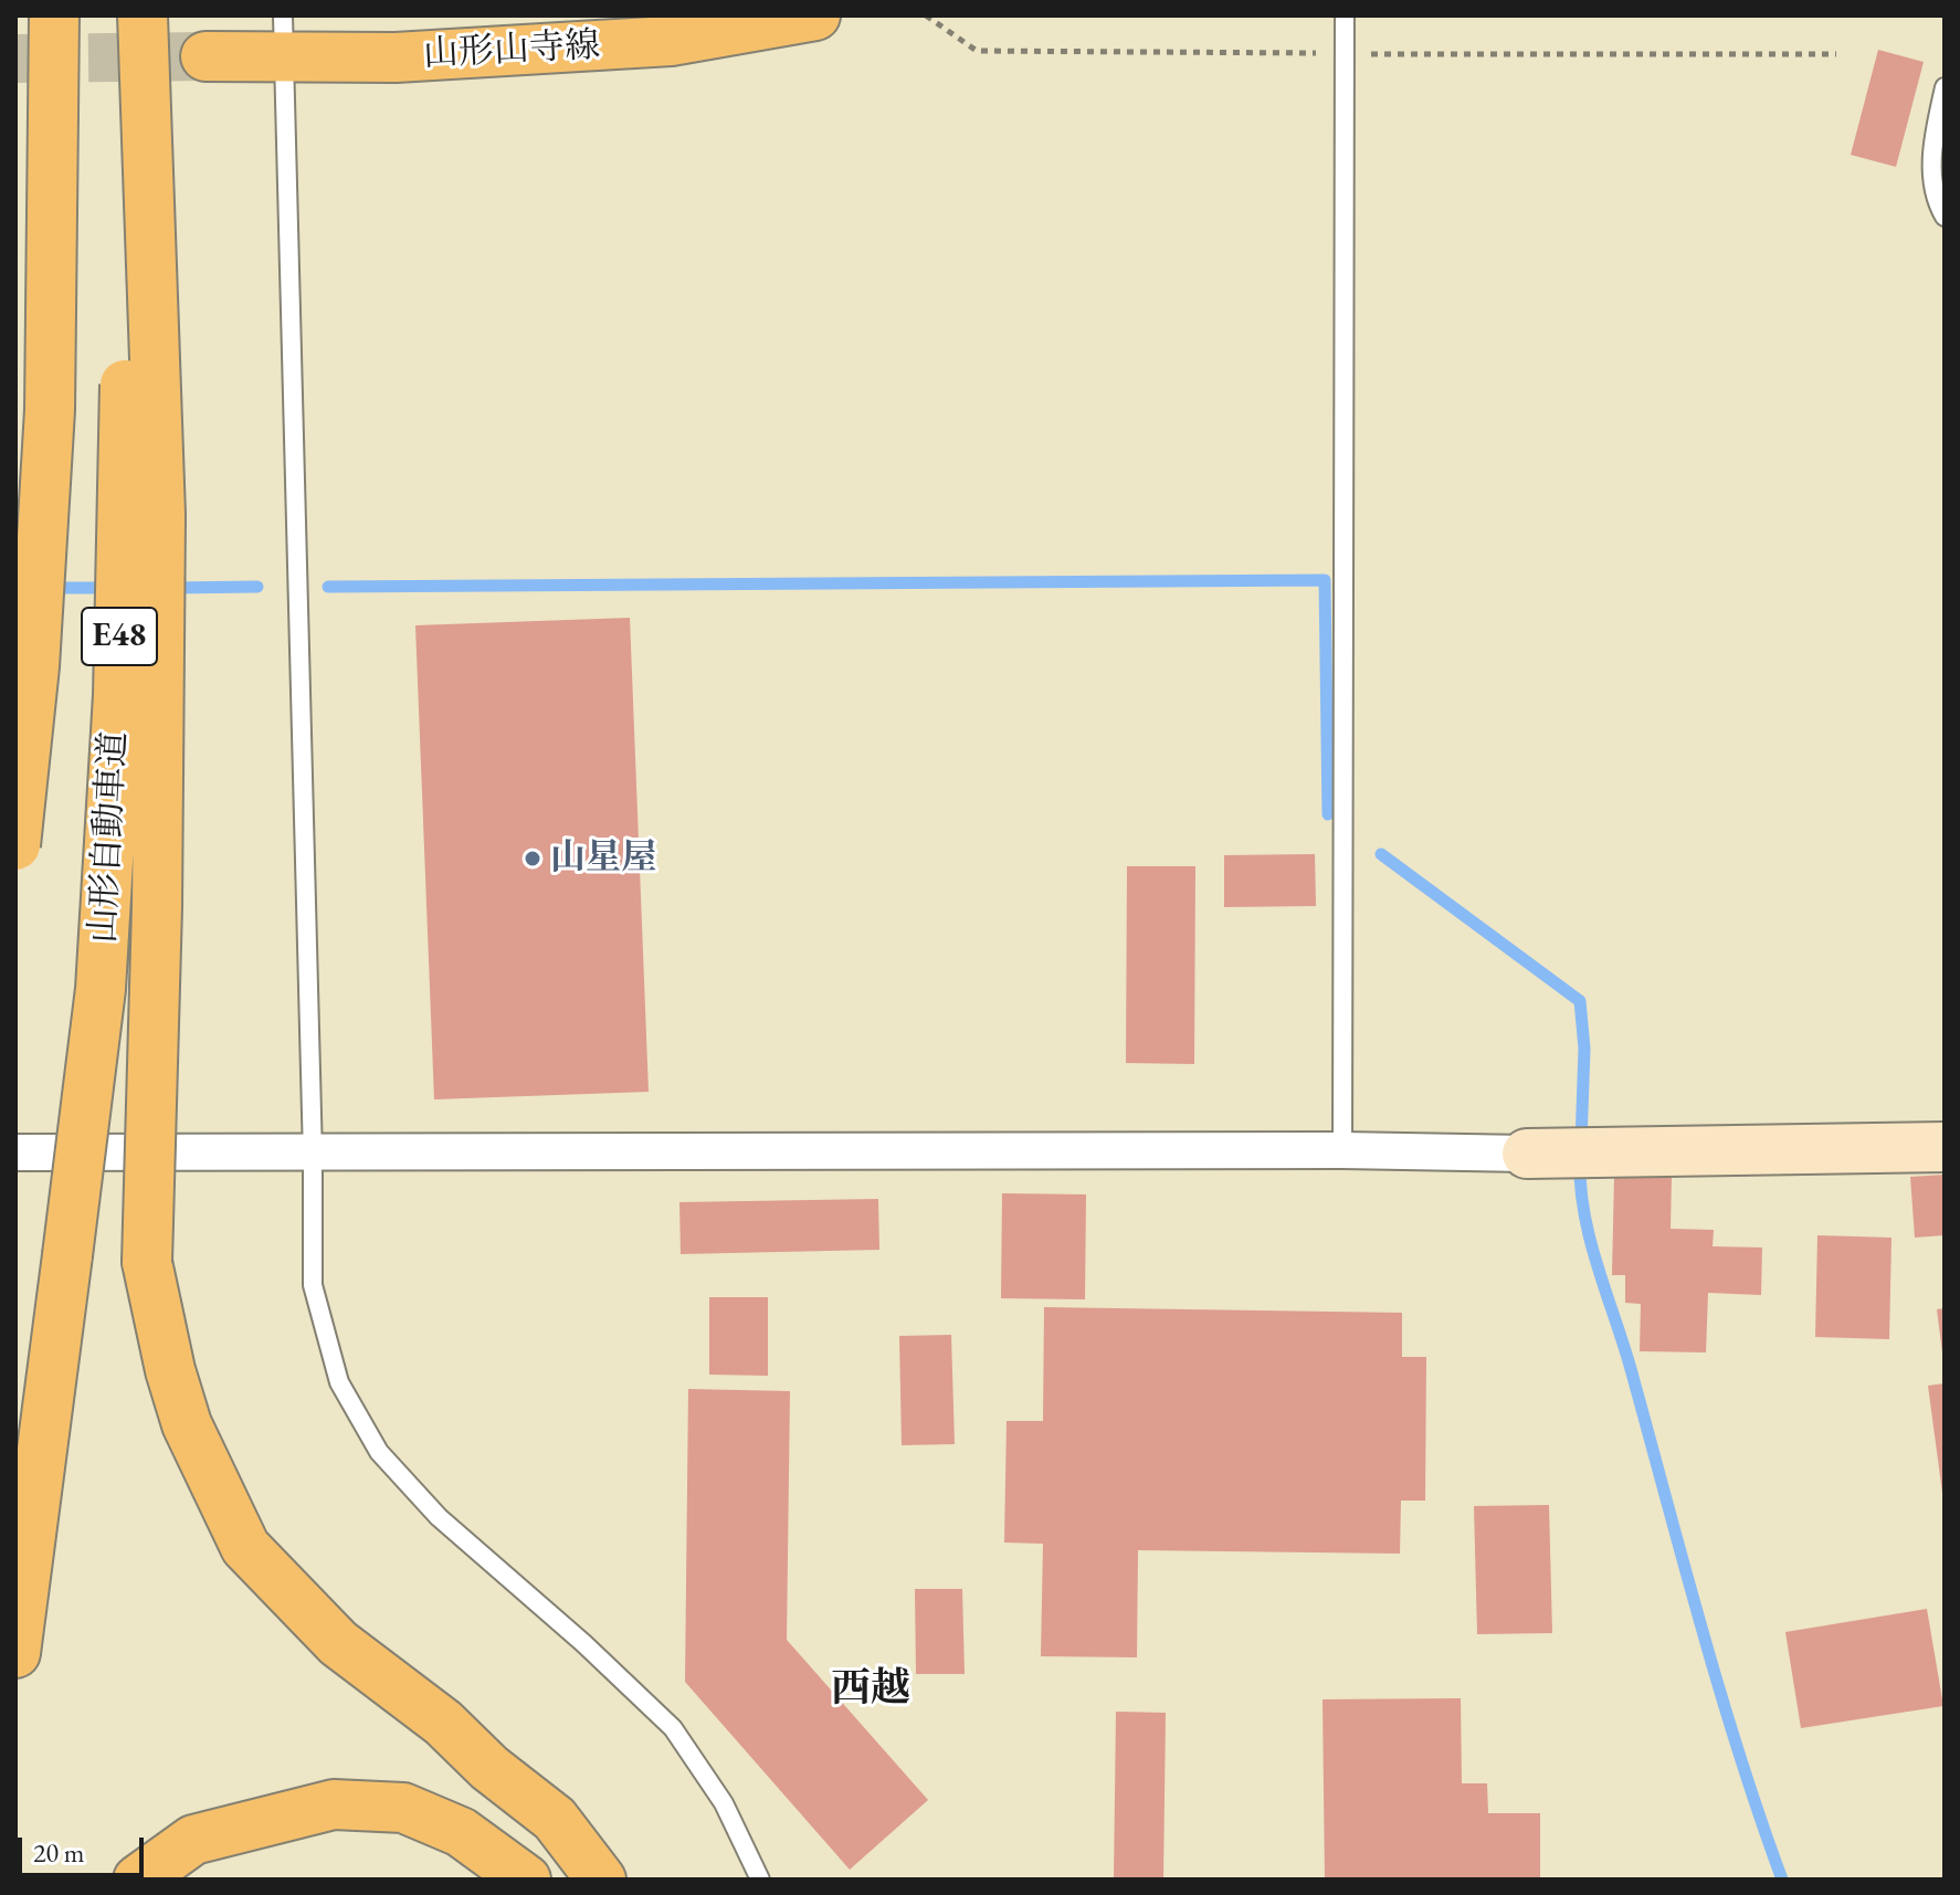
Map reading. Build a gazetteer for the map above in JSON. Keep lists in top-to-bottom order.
{
  "streets": {
    "main road": ["山形山寺線", "E48", "山形自動車道"]
  },
  "districts": ["西越"],
  "places": ["山星屋"],
  "scale_bar": "20 m"
}
